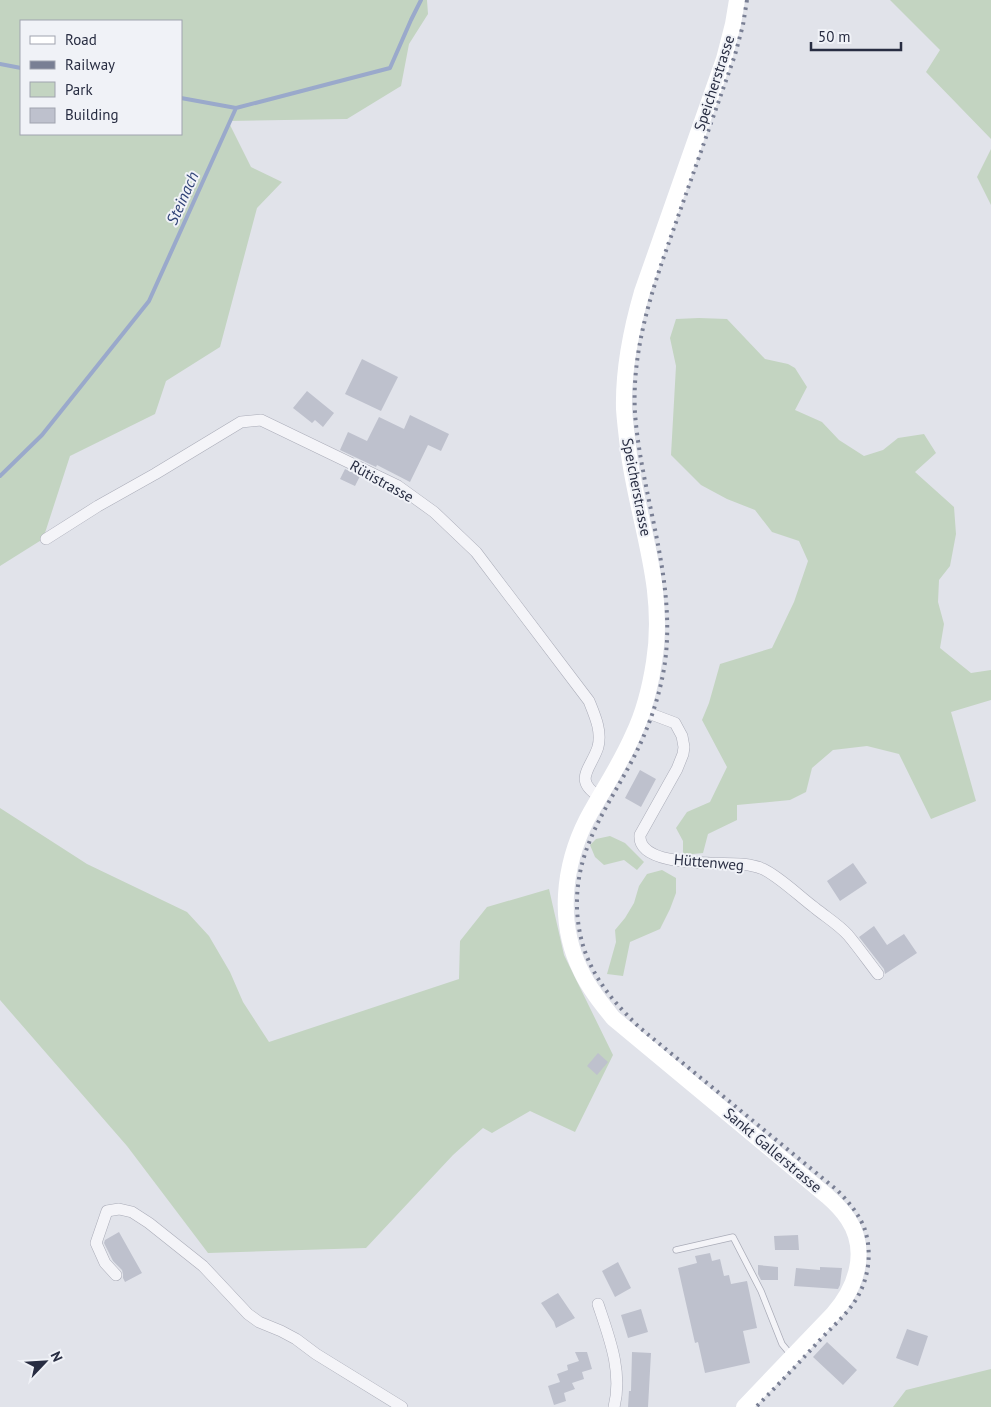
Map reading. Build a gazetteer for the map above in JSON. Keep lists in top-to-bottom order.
{
  "streets": {
    "main road": ["Speicherstrasse", "Sankt Gallerstrasse"],
    "street": ["Rütistrasse", "Hüttenweg"]
  },
  "crossings": [
    ["Speicherstrasse", "Rütistrasse"],
    ["Speicherstrasse", "Hüttenweg"],
    ["Speicherstrasse", "Sankt Gallerstrasse"]
  ],
  "water": ["Steinach"],
  "legend": [
    "Road",
    "Railway",
    "Park",
    "Building"
  ],
  "scale_bar": "50 m",
  "north": "top right"
}
